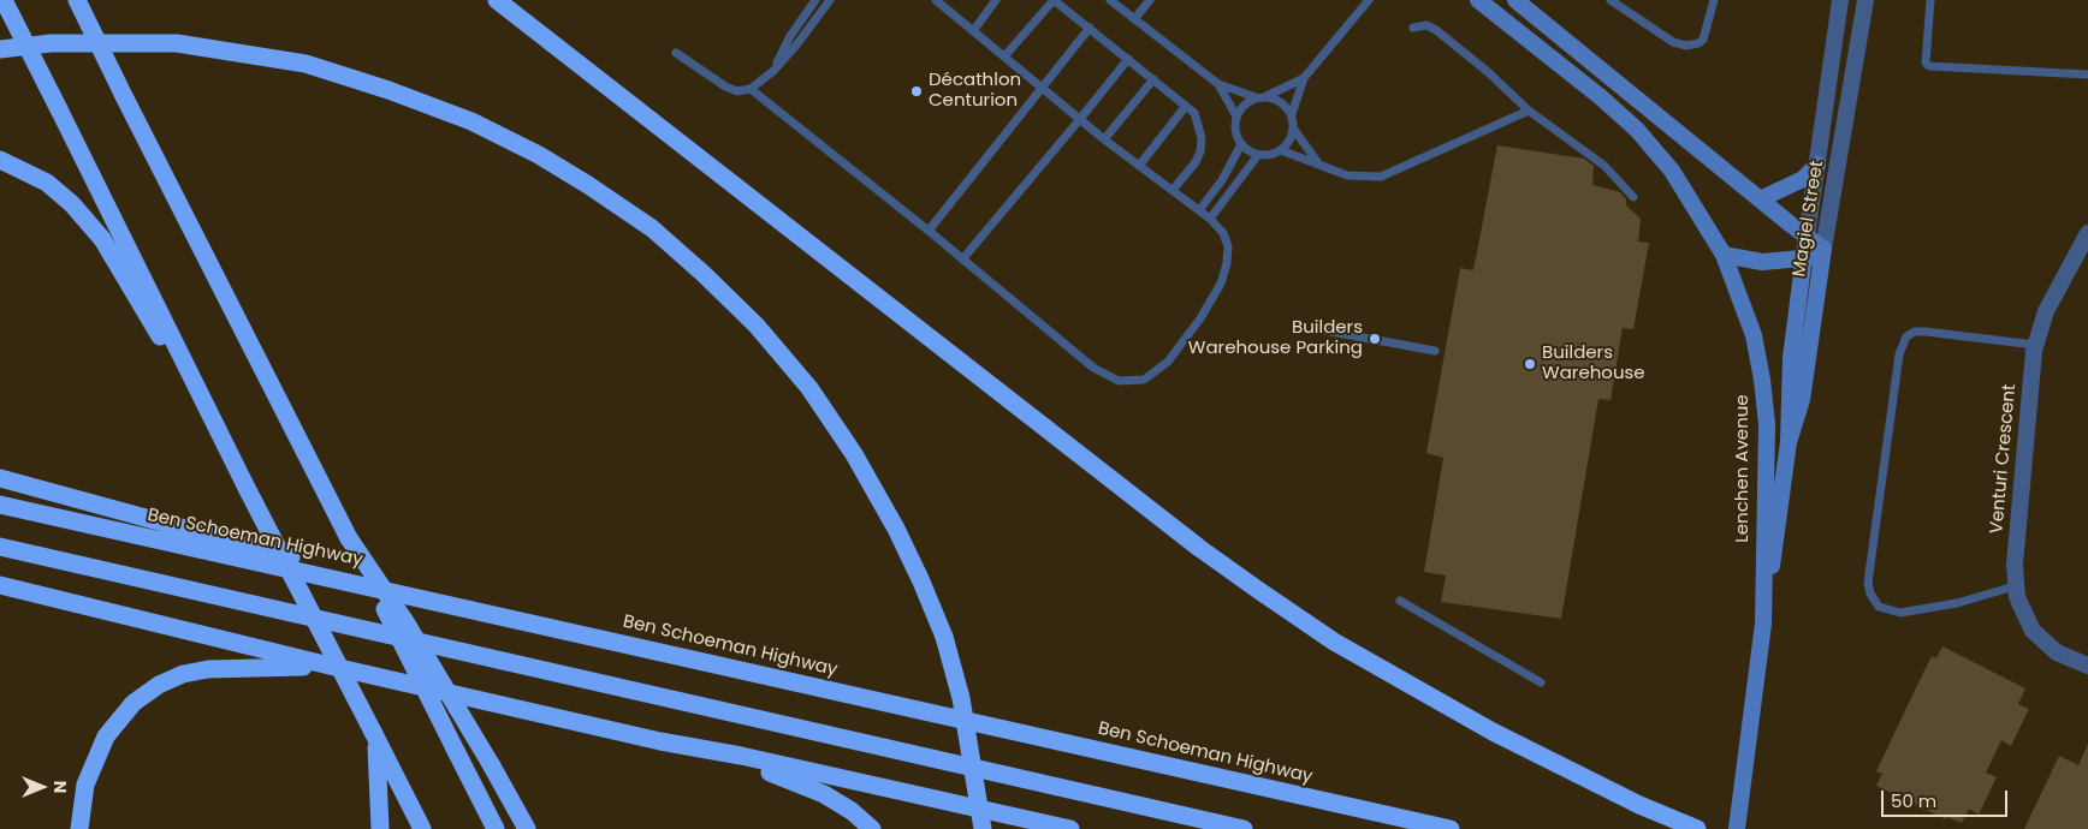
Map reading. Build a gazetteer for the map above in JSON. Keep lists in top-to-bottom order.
{
  "streets": {
    "highway": ["Ben Schoeman Highway"],
    "main road": ["Magiel Street", "Lenchen Avenue"],
    "street": ["Venturi Crescent"]
  },
  "crossings": [
    ["Magiel Street", "Lenchen Avenue"]
  ],
  "places": ["Décathlon Centurion", "Builders Warehouse Parking", "Builders Warehouse"],
  "scale_bar": "50 m",
  "north": "right"
}
